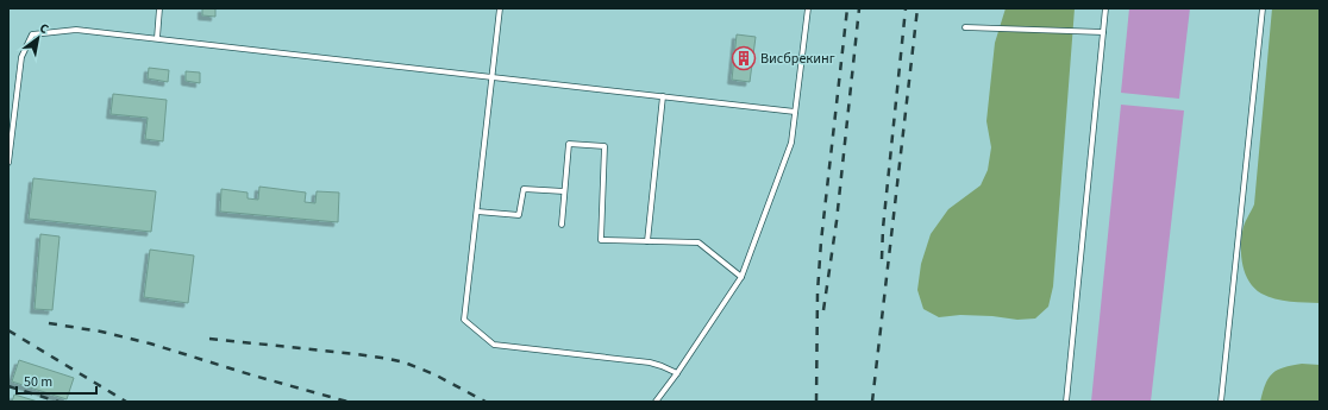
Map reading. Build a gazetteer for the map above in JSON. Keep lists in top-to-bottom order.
{
  "places": {
    "building": ["Висбрекинг"]
  },
  "scale_bar": "50 m",
  "north": "top right"
}
